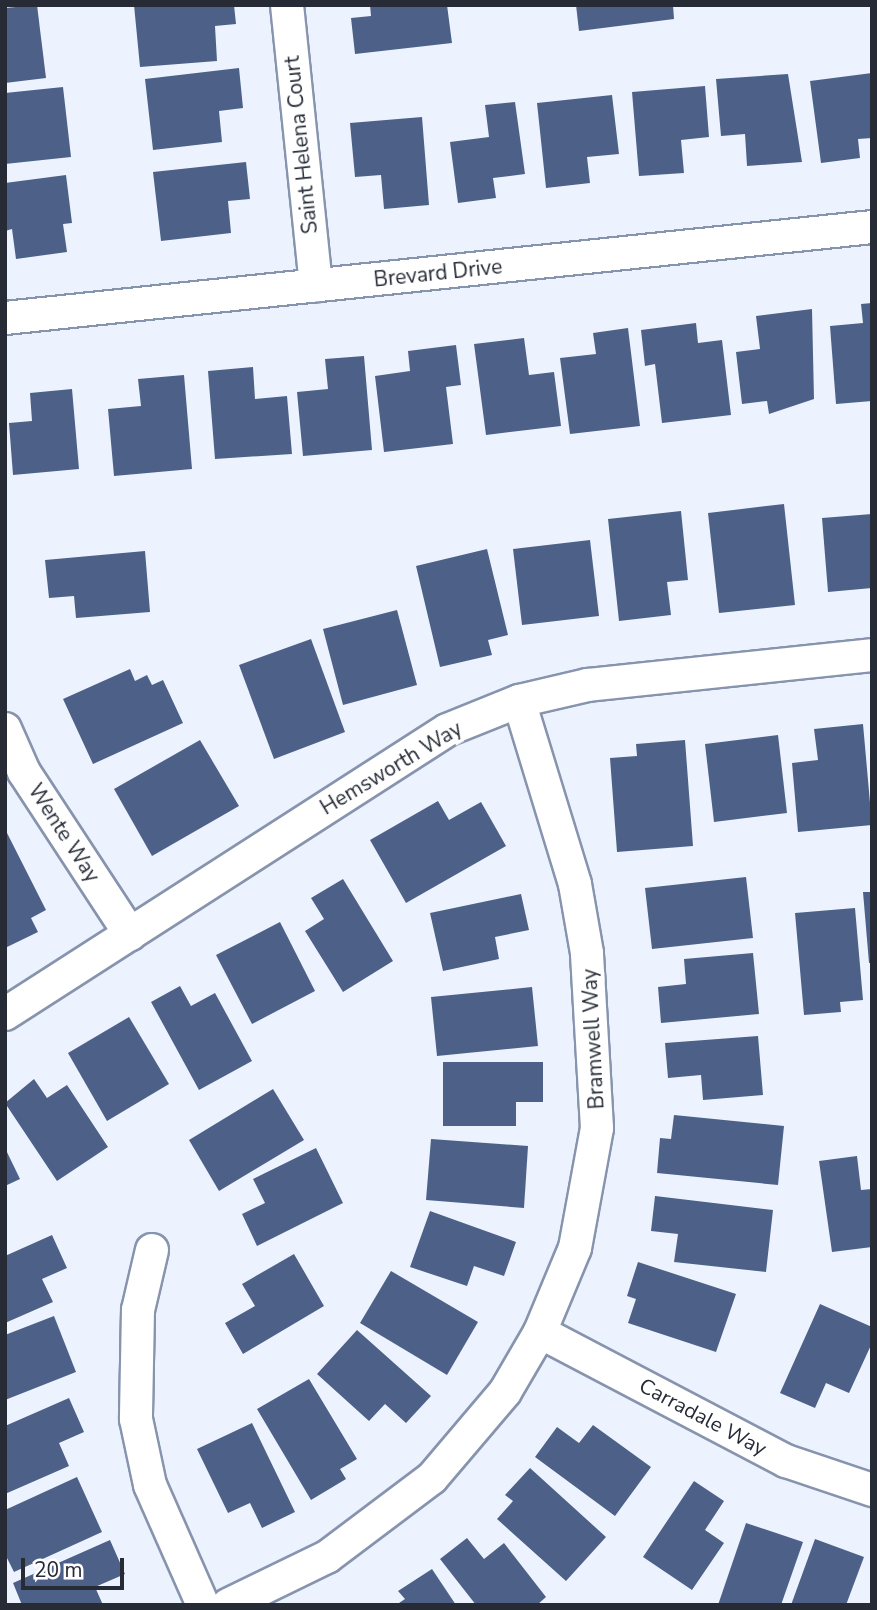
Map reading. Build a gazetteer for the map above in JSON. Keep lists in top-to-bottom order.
{
  "streets": {
    "street": [
      "Saint Helena Court",
      "Brevard Drive",
      "Hemsworth Way",
      "Wente Way",
      "Bramwell Way",
      "Carradale Way"
    ]
  },
  "crossings": [
    ["Saint Helena Court", "Brevard Drive"],
    ["Hemsworth Way", "Wente Way"],
    ["Hemsworth Way", "Bramwell Way"],
    ["Bramwell Way", "Carradale Way"]
  ],
  "scale_bar": "20 m"
}
